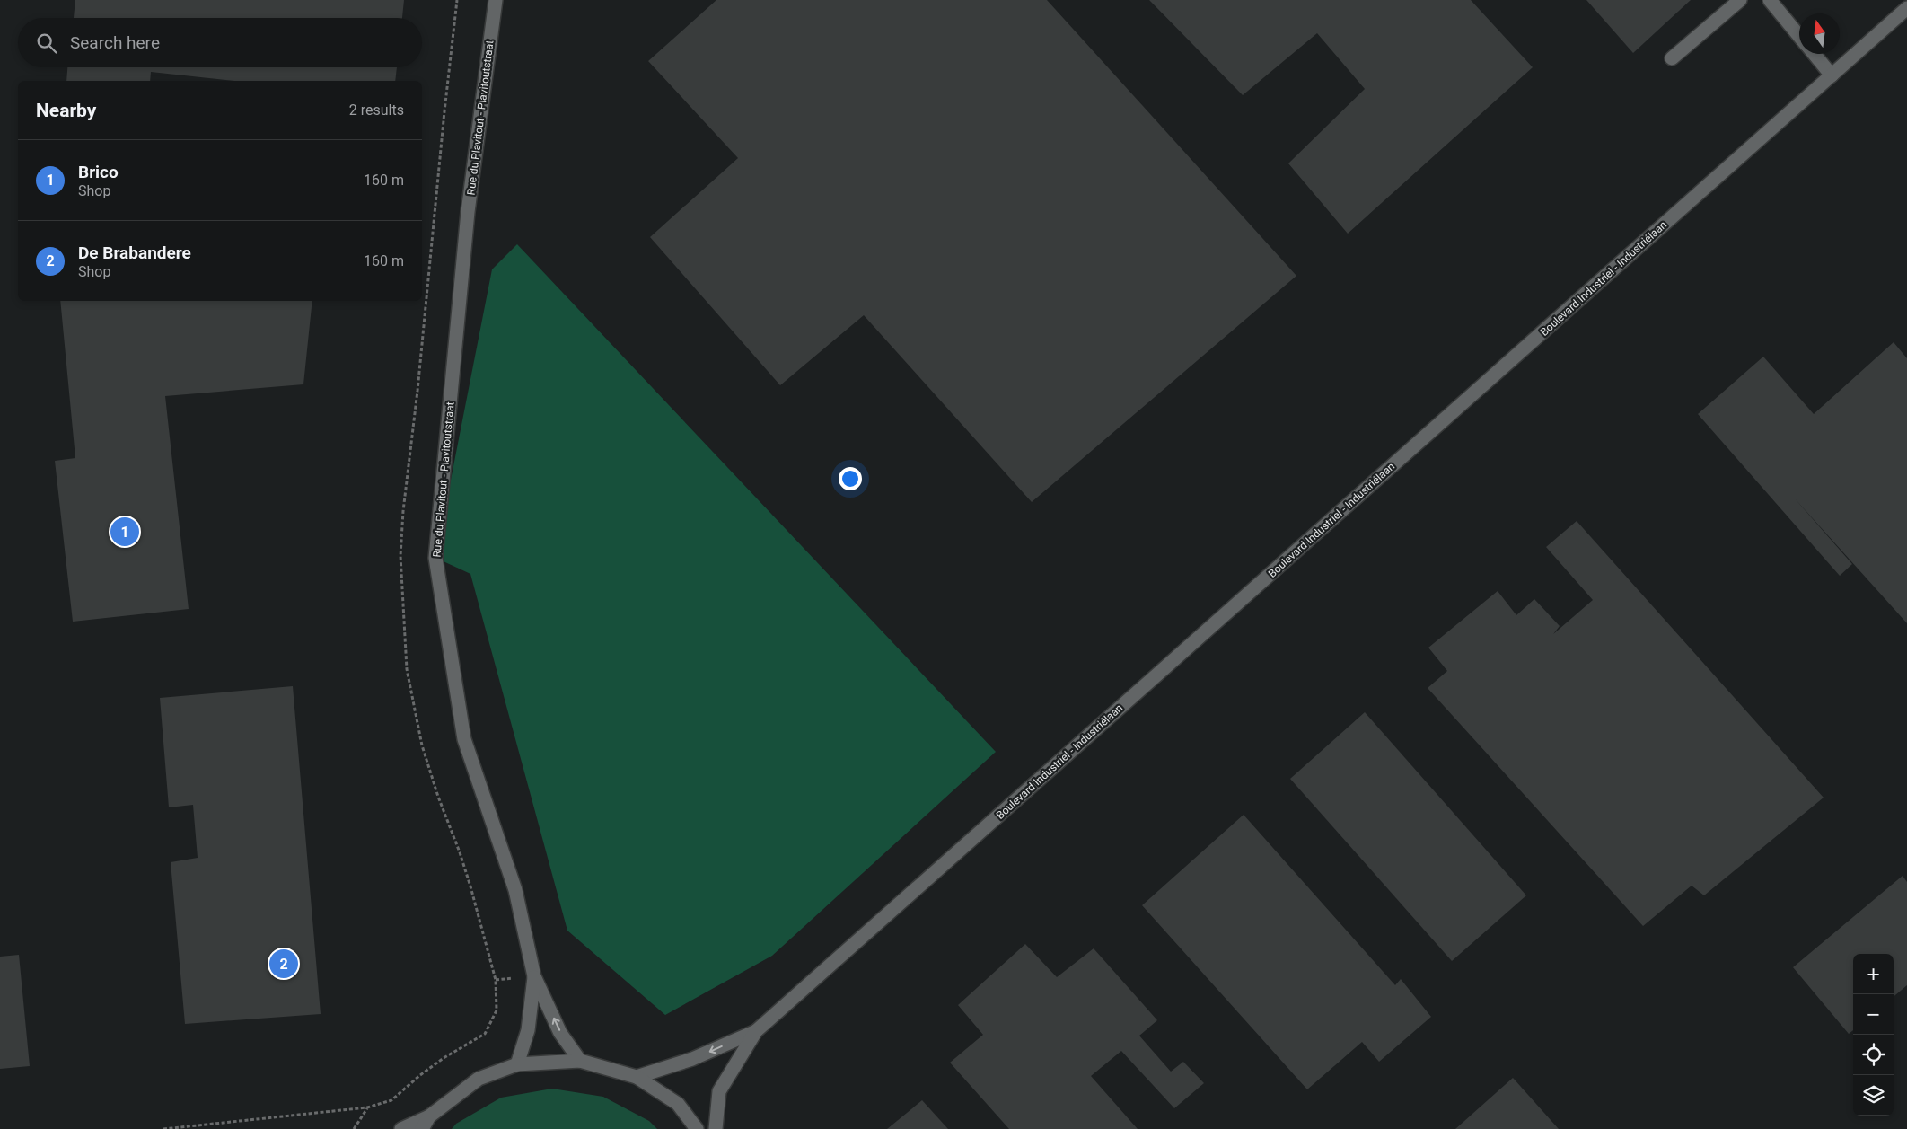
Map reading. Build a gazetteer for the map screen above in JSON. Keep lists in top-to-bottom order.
{
  "streets": {
    "main road": ["Rue du Plavitout - Plavitoutstraat", "Boulevard Industriel - Industriélaan"]
  },
  "north": "top",
  "page": {
    "search": "Search here",
    "heading": ["Nearby", "2 results"],
    "list": [
      {
        "mark": "1",
        "name": "Brico",
        "note": "Shop",
        "value": "160 m"
      },
      {
        "mark": "2",
        "name": "De Brabandere",
        "note": "Shop",
        "value": "160 m"
      }
    ],
    "pins": ["1", "2"],
    "map_buttons": ["+", "−"]
  }
}
